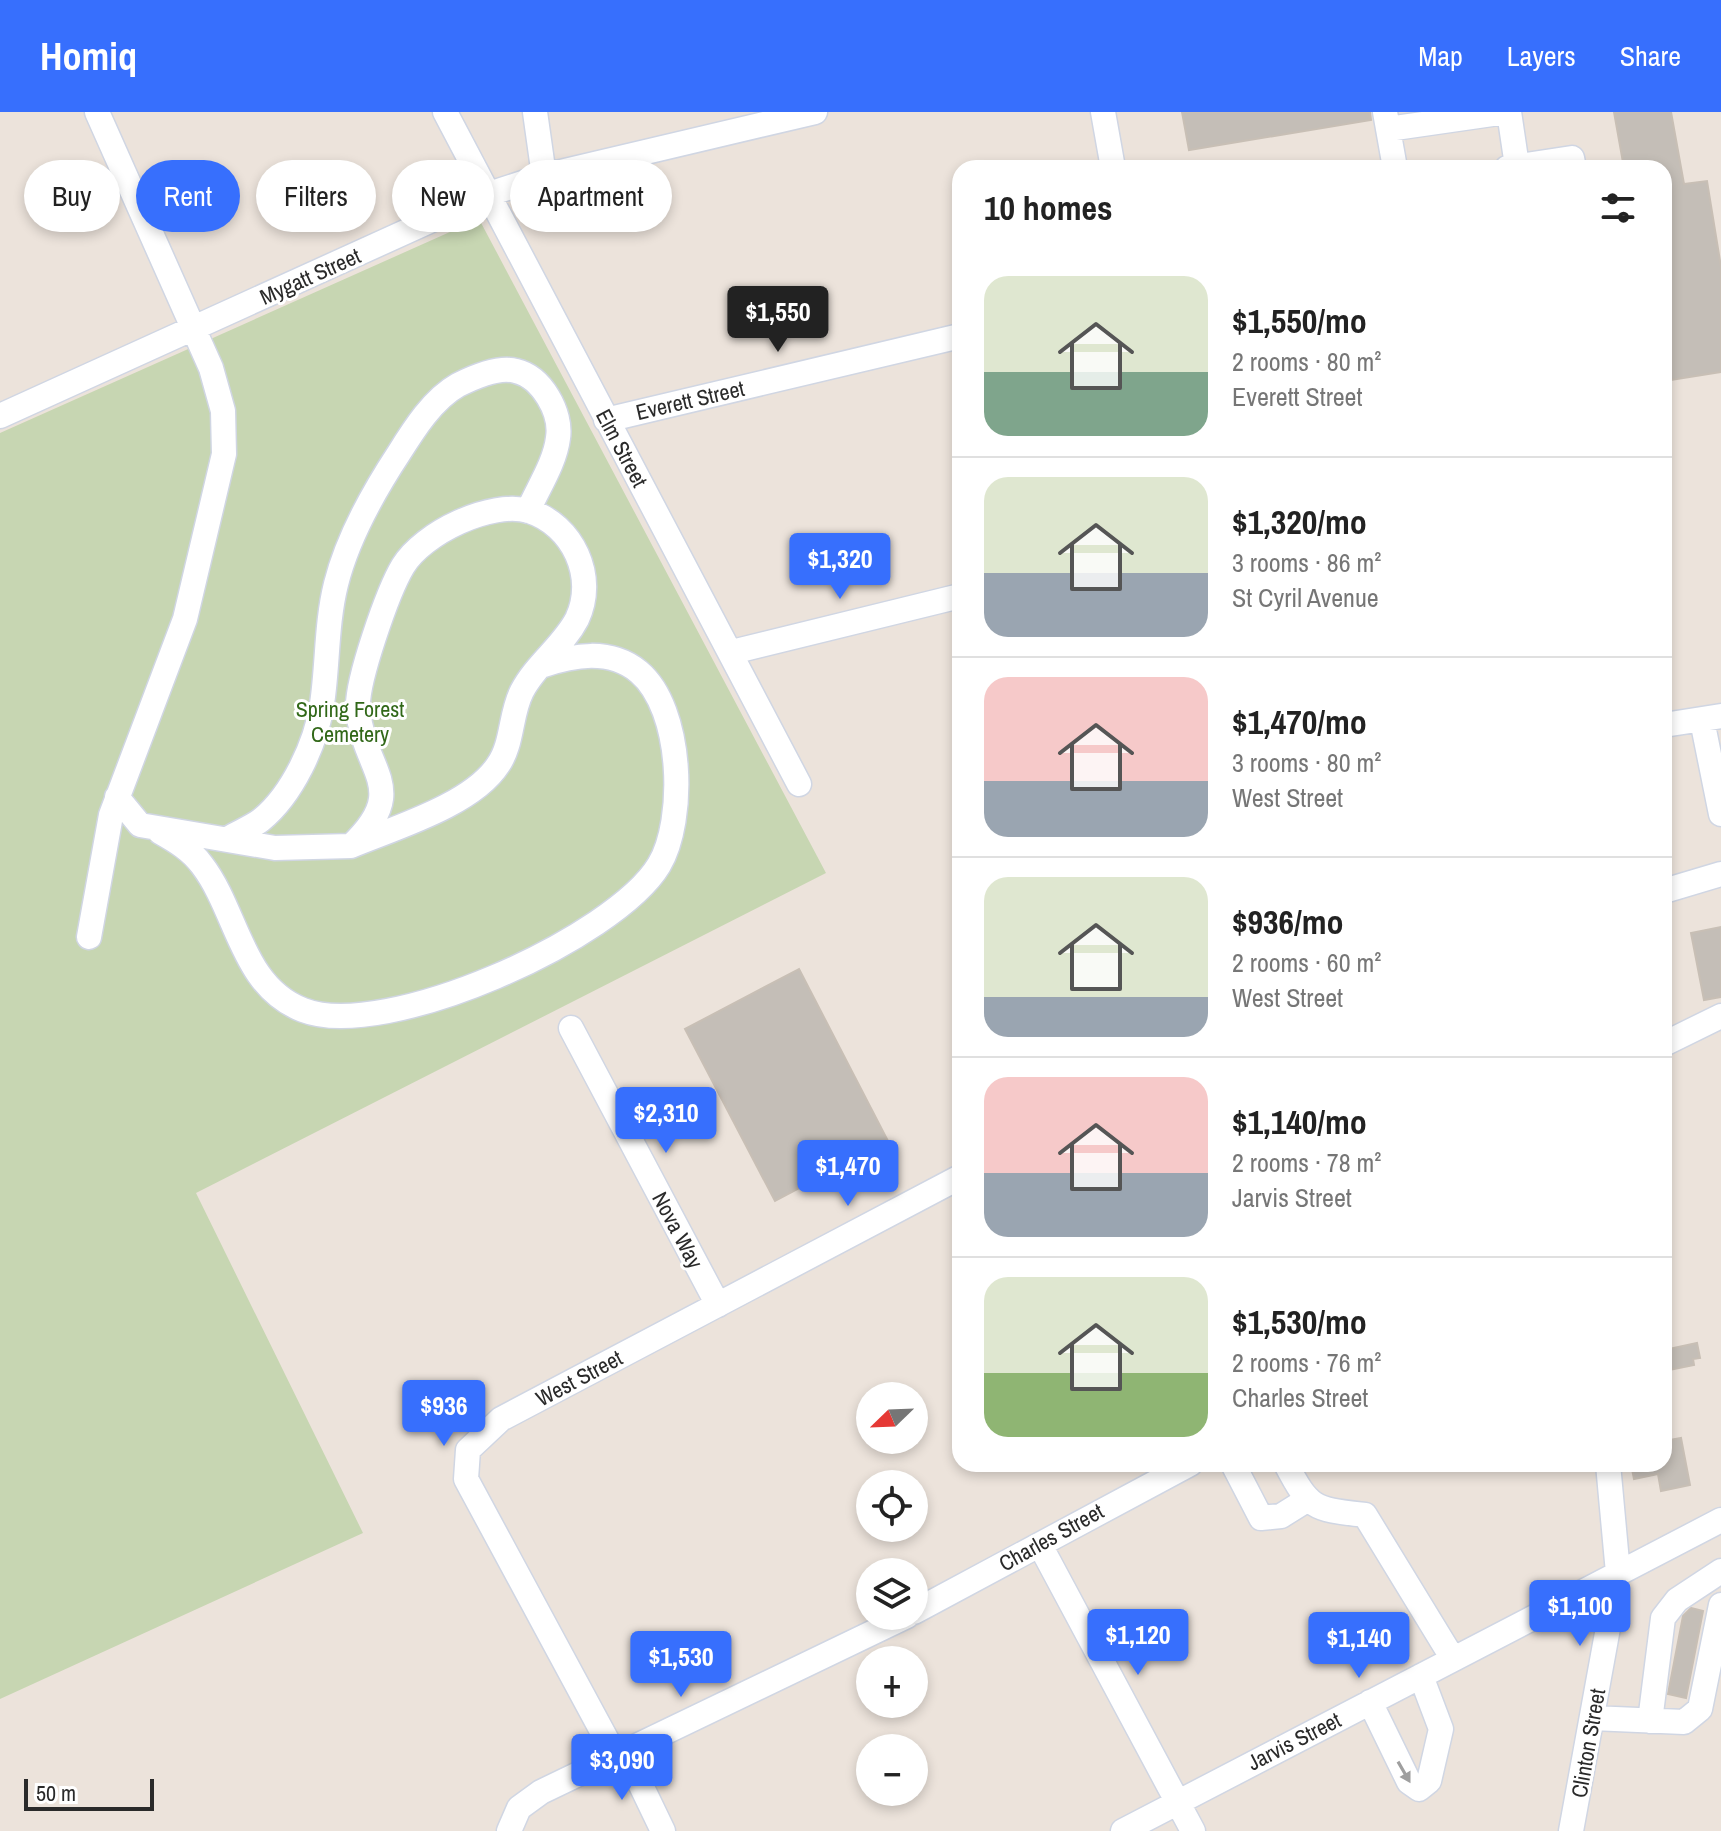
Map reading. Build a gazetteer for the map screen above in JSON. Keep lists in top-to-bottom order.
{
  "streets": {
    "street": [
      "Mygatt Street",
      "Everett Street",
      "Elm Street",
      "Nova Way",
      "West Street",
      "Charles Street",
      "Jarvis Street",
      "Clinton Street"
    ]
  },
  "crossings": [
    ["Everett Street", "Elm Street"],
    ["Nova Way", "West Street"],
    ["Jarvis Street", "Clinton Street"]
  ],
  "parks": ["Spring Forest Cemetery"],
  "scale_bar": "50 m",
  "north": "bottom left",
  "page": {
    "header": "Homiq",
    "nav": ["Map", "Layers", "Share"],
    "chip": [
      "Buy",
      "Rent",
      "Filters",
      "New",
      "Apartment"
    ],
    "heading": "10 homes",
    "list": [
      {
        "name": "$1,550/mo",
        "note": "2 rooms · 80 m² · Everett Street"
      },
      {
        "name": "$1,320/mo",
        "note": "3 rooms · 86 m² · St Cyril Avenue"
      },
      {
        "name": "$1,470/mo",
        "note": "3 rooms · 80 m² · West Street"
      },
      {
        "name": "$936/mo",
        "note": "2 rooms · 60 m² · West Street"
      },
      {
        "name": "$1,140/mo",
        "note": "2 rooms · 78 m² · Jarvis Street"
      },
      {
        "name": "$1,530/mo",
        "note": "2 rooms · 76 m² · Charles Street"
      }
    ],
    "price": [
      "$1,550",
      "$1,320",
      "$2,310",
      "$1,470",
      "$936",
      "$1,100",
      "$1,120",
      "$1,140",
      "$1,530",
      "$3,090"
    ],
    "map_buttons": ["+", "−"],
    "scale": "50 m"
  }
}
